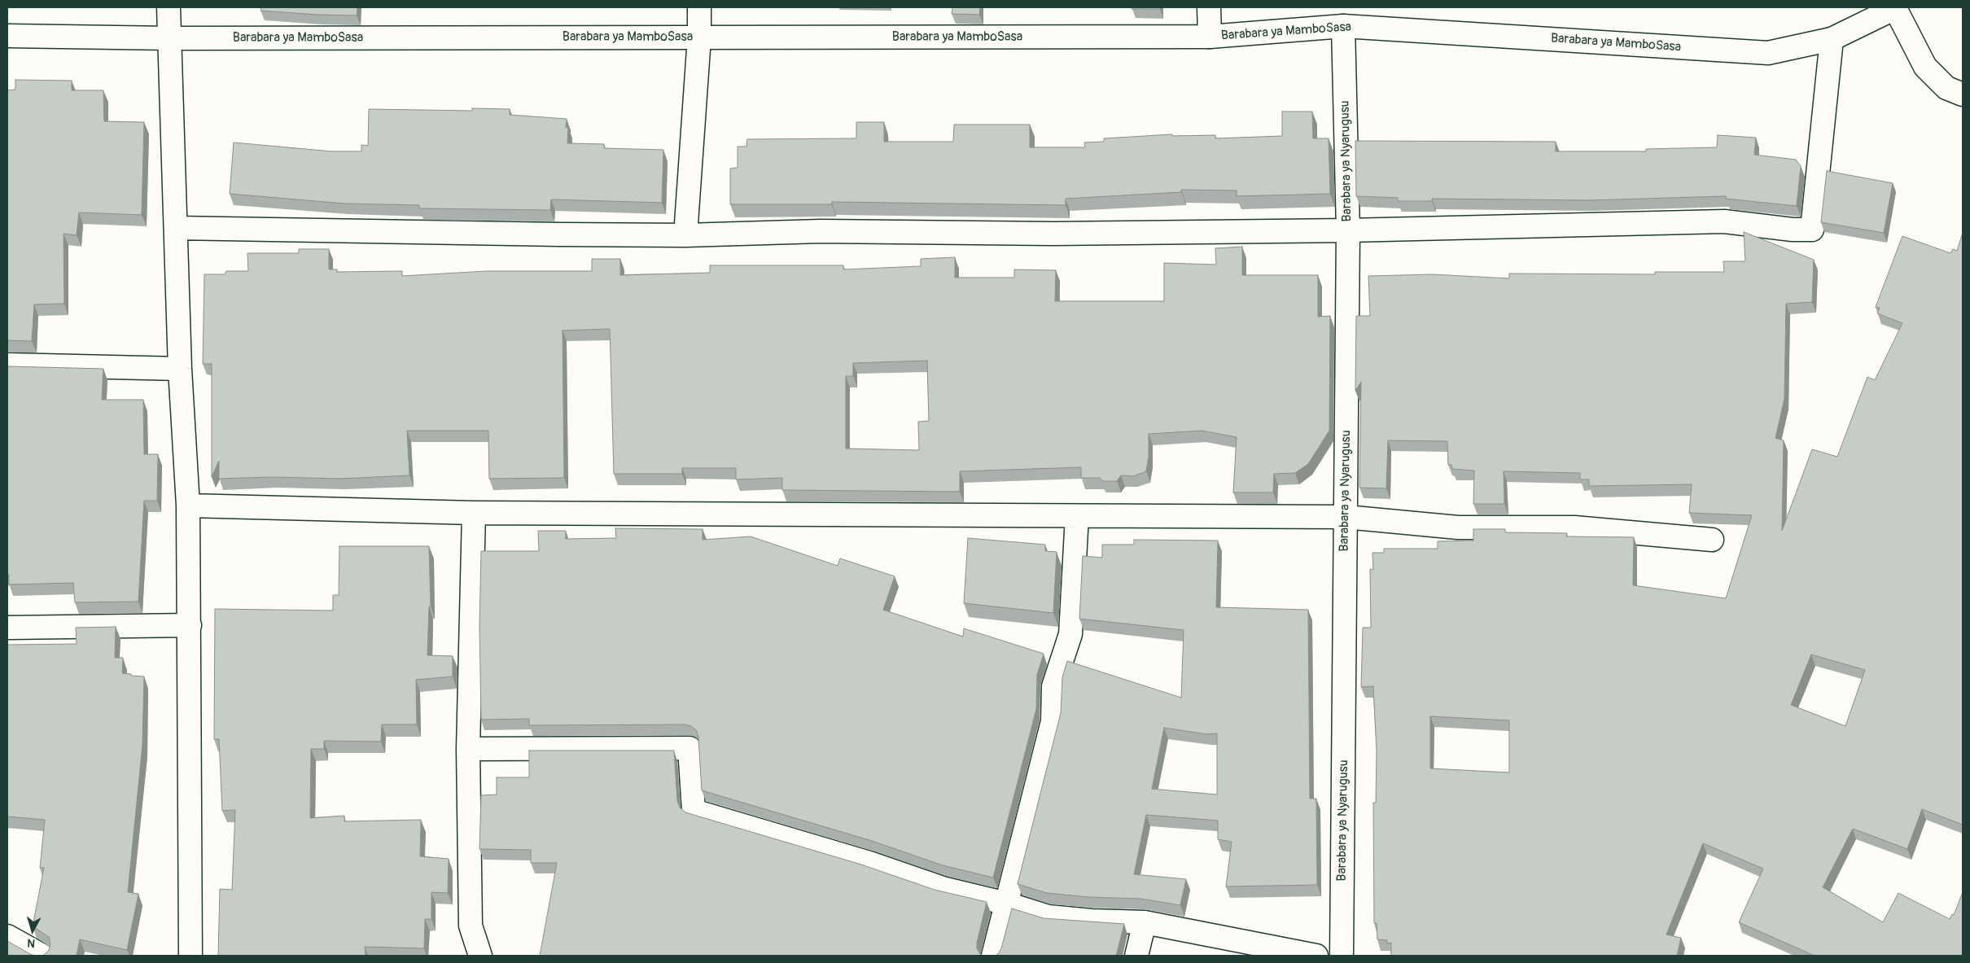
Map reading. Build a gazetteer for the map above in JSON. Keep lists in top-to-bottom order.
{
  "streets": {
    "street": ["Barabara ya MamboSasa", "Barabara ya Nyarugusu"]
  },
  "crossings": [
    ["Barabara ya MamboSasa", "Barabara ya Nyarugusu"]
  ],
  "north": "bottom"
}
